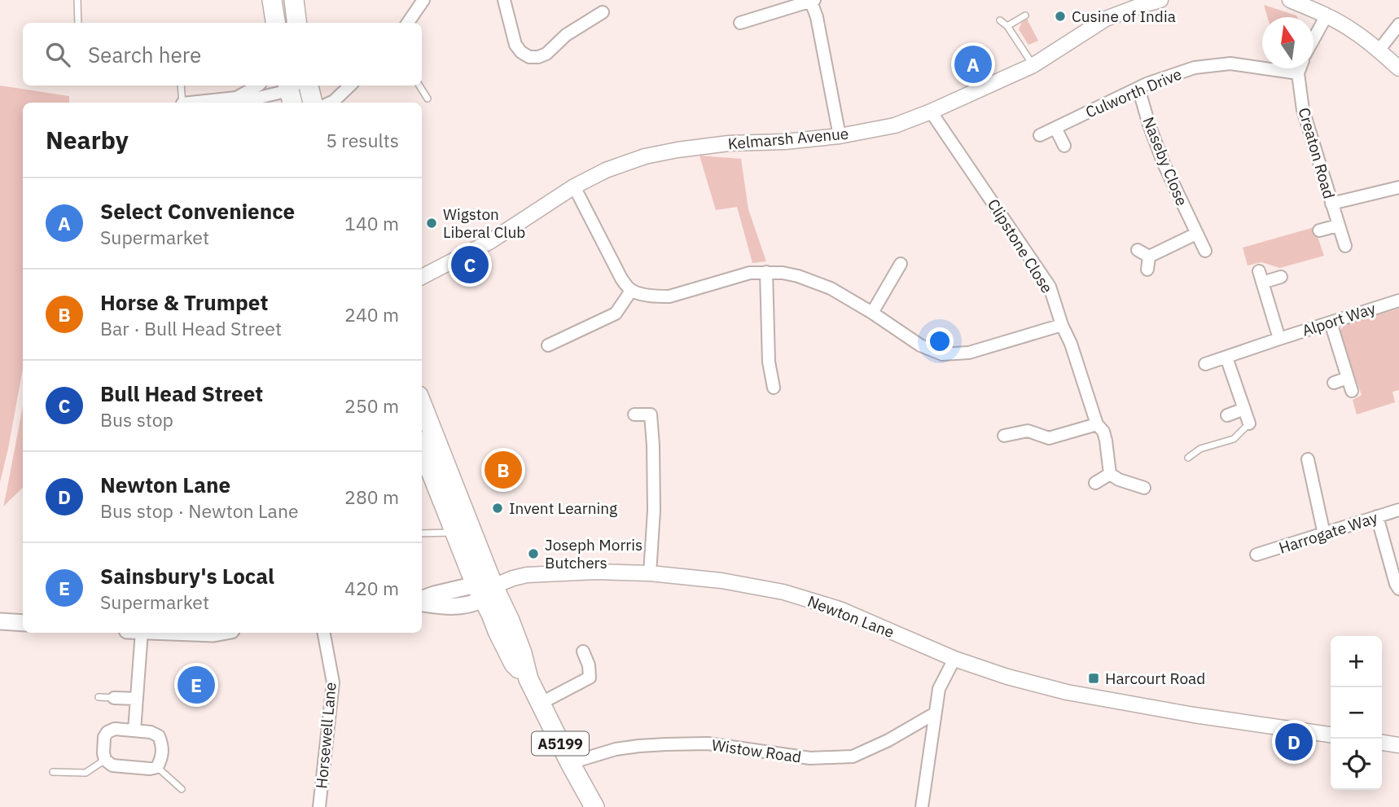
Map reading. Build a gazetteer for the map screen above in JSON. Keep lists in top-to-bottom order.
{
  "streets": {
    "main road": ["A5199"],
    "street": [
      "Culworth Drive",
      "Kelmarsh Avenue",
      "Creaton Road",
      "Naseby Close",
      "Clipstone Close",
      "Alport Way",
      "Harrogate Way",
      "Newton Lane",
      "Horsewell Lane",
      "Wistow Road"
    ]
  },
  "crossings": [
    ["Culworth Drive", "Creaton Road"],
    ["Culworth Drive", "Naseby Close"],
    ["Kelmarsh Avenue", "Clipstone Close"],
    ["Newton Lane", "A5199"],
    ["A5199", "Wistow Road"]
  ],
  "places": {
    "other": [
      "Cusine of India",
      "Wigston Liberal Club",
      "Invent Learning",
      "Joseph Morris Butchers"
    ],
    "transit": ["Harcourt Road"]
  },
  "north": "top",
  "page": {
    "search": "Search here",
    "pins": [
      "A",
      "C",
      "B",
      "E",
      "D"
    ],
    "heading": ["Nearby", "5 results"],
    "list": [
      {
        "mark": "A",
        "name": "Select Convenience",
        "note": "Supermarket",
        "value": "140 m"
      },
      {
        "mark": "B",
        "name": "Horse & Trumpet",
        "note": "Bar · Bull Head Street",
        "value": "240 m"
      },
      {
        "mark": "C",
        "name": "Bull Head Street",
        "note": "Bus stop",
        "value": "250 m"
      },
      {
        "mark": "D",
        "name": "Newton Lane",
        "note": "Bus stop · Newton Lane",
        "value": "280 m"
      },
      {
        "mark": "E",
        "name": "Sainsbury's Local",
        "note": "Supermarket",
        "value": "420 m"
      }
    ],
    "map_buttons": ["+", "−"]
  }
}
